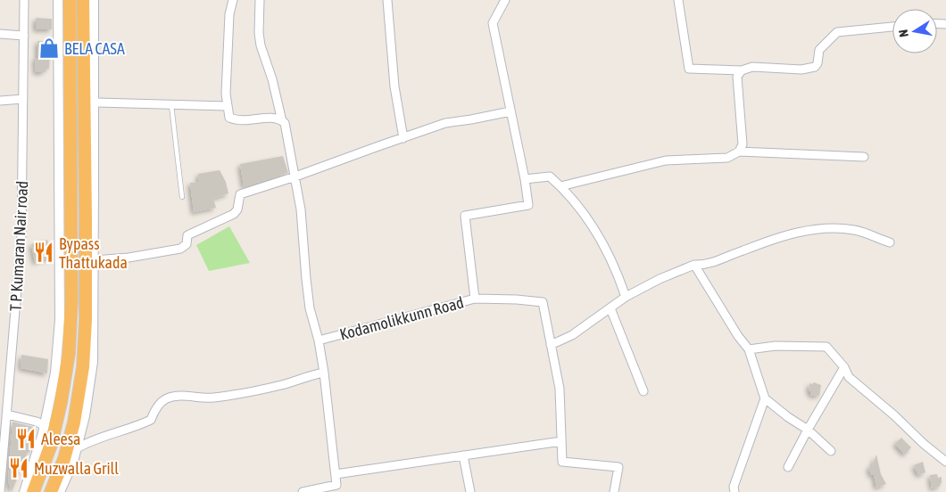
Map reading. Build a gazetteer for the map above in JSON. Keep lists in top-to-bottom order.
{
  "streets": {
    "street": ["T P Kumaran Nair road", "Kodamolikkunn Road"]
  },
  "places": {
    "shop": ["BELA CASA"],
    "restaurant": ["Bypass Thattukada", "Aleesa", "Muzwalla Grill"]
  },
  "north": "left"
}
